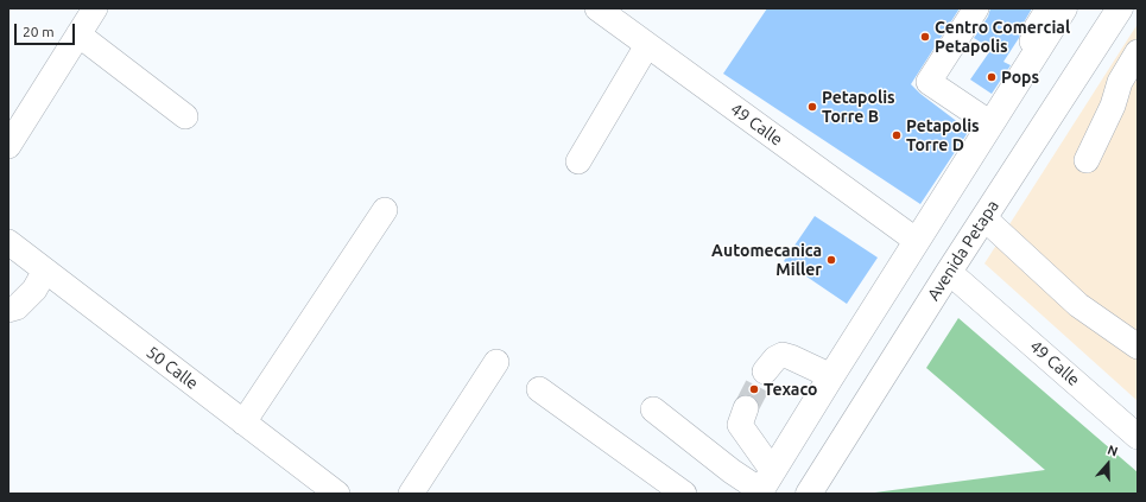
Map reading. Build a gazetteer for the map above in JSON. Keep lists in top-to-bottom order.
{
  "streets": {
    "main road": ["Avenida Petapa"],
    "street": ["49 Calle", "50 Calle"]
  },
  "crossings": [
    ["49 Calle", "Avenida Petapa"]
  ],
  "places": [
    "Centro Comercial Petapolis",
    "Pops",
    "Petapolis Torre B",
    "Petapolis Torre D",
    "Automecanica Miller",
    "Texaco"
  ],
  "scale_bar": "20 m",
  "north": "top"
}
